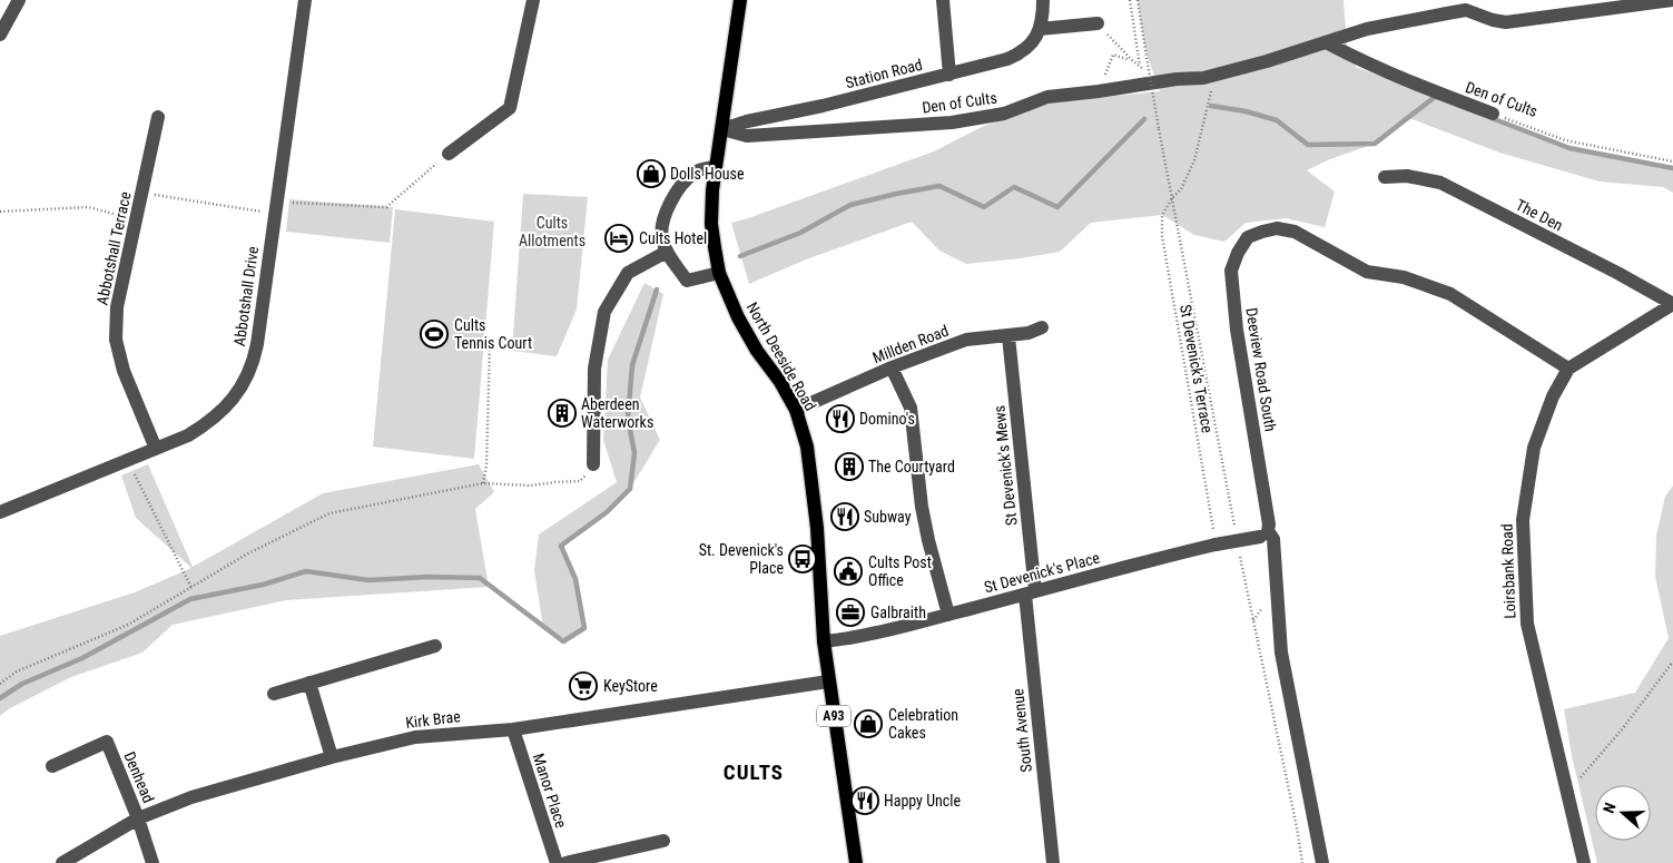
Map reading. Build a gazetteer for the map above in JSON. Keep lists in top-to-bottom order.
{
  "streets": {
    "main road": ["North Deeside Road", "A93"],
    "street": [
      "Station Road",
      "Den of Cults",
      "The Den",
      "Abbotshall Terrace",
      "Abbotshall Drive",
      "Millden Road",
      "Deeview Road South",
      "St Devenick's Mews",
      "Loirsbank Road",
      "St Devenick's Place",
      "Kirk Brae",
      "South Avenue",
      "Denhead",
      "Manor Place"
    ],
    "path": ["St Devenick's Terrace"]
  },
  "crossings": [
    ["Station Road", "Den of Cults"],
    ["Station Road", "North Deeside Road"],
    ["Den of Cults", "North Deeside Road"],
    ["Den of Cults", "St Devenick's Terrace"],
    ["The Den", "Loirsbank Road"],
    ["Abbotshall Terrace", "Abbotshall Drive"],
    ["Millden Road", "North Deeside Road"],
    ["Millden Road", "St Devenick's Mews"],
    ["North Deeside Road", "St Devenick's Place"],
    ["North Deeside Road", "Kirk Brae"],
    ["St Devenick's Terrace", "St Devenick's Place"],
    ["Deeview Road South", "Loirsbank Road"],
    ["Deeview Road South", "St Devenick's Place"],
    ["St Devenick's Mews", "St Devenick's Place"],
    ["St Devenick's Mews", "South Avenue"],
    ["St Devenick's Place", "South Avenue"],
    ["Kirk Brae", "Denhead"],
    ["Kirk Brae", "Manor Place"]
  ],
  "districts": ["CULTS"],
  "parks": ["Cults Allotments"],
  "places": {
    "shop": ["Dolls House", "Celebration Cakes"],
    "hotel": ["Cults Hotel"],
    "sports": ["Cults Tennis Court"],
    "building": ["Aberdeen Waterworks", "The Courtyard"],
    "restaurant": ["Domino's", "Subway", "Happy Uncle"],
    "bus stop": ["St. Devenick's Place"],
    "public building": ["Cults Post Office"],
    "office": ["Galbraith"],
    "supermarket": ["KeyStore"]
  },
  "north": "left"
}
